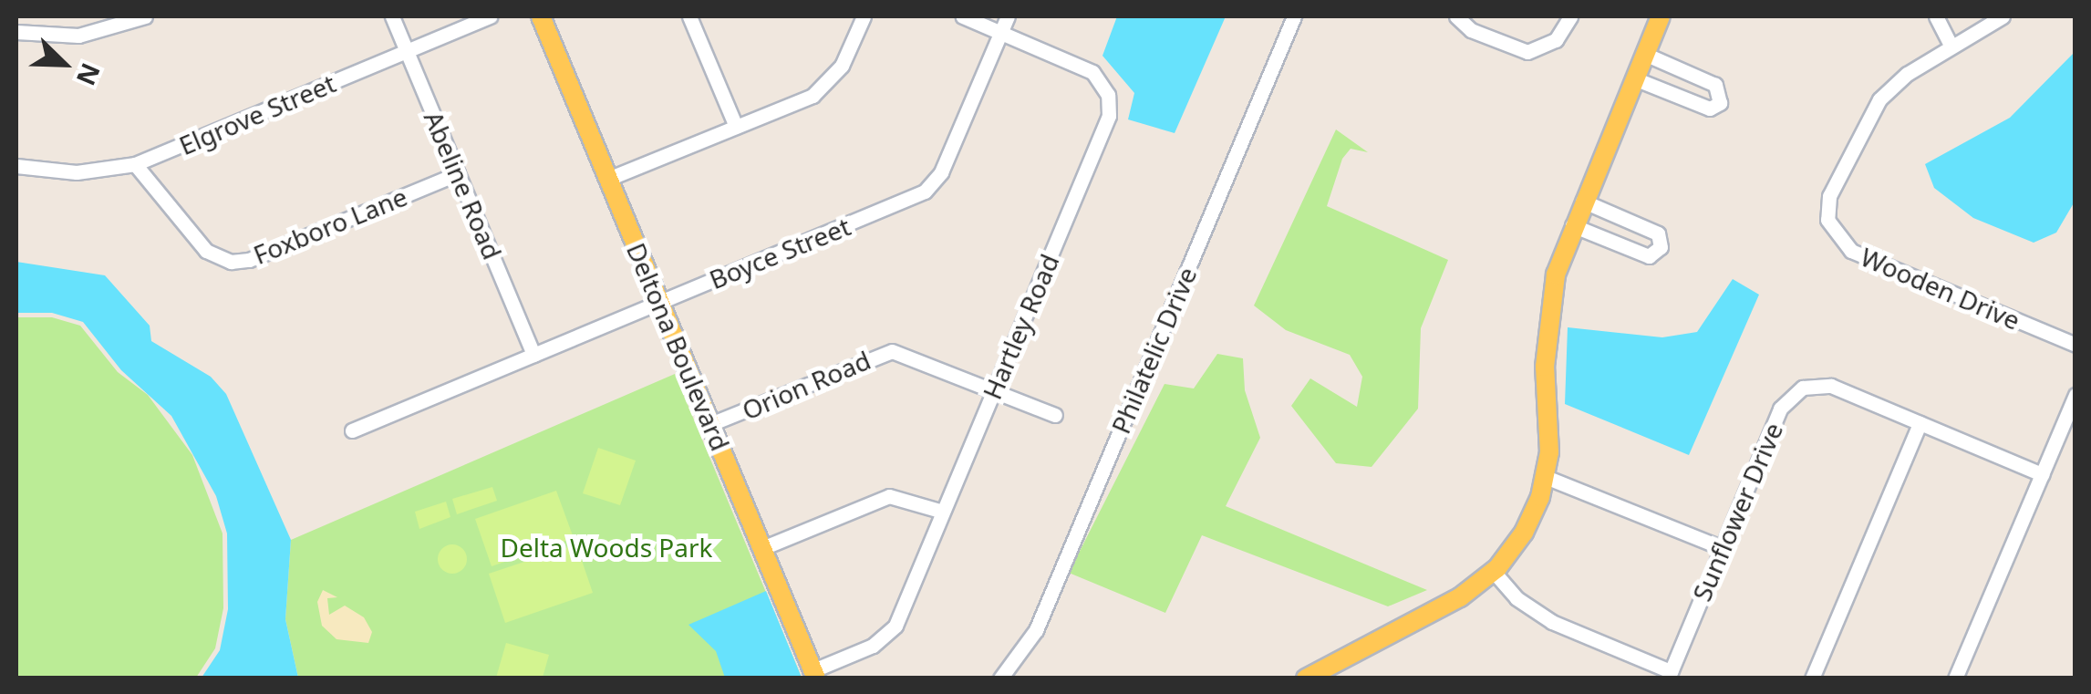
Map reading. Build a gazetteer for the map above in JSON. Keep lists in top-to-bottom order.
{
  "streets": {
    "main road": ["Deltona Boulevard"],
    "street": [
      "Elgrove Street",
      "Abeline Road",
      "Foxboro Lane",
      "Boyce Street",
      "Wooden Drive",
      "Hartley Road",
      "Philatelic Drive",
      "Orion Road",
      "Sunflower Drive"
    ]
  },
  "crossings": [
    ["Elgrove Street", "Abeline Road"],
    ["Elgrove Street", "Foxboro Lane"],
    ["Abeline Road", "Foxboro Lane"],
    ["Abeline Road", "Boyce Street"],
    ["Boyce Street", "Hartley Road"],
    ["Boyce Street", "Deltona Boulevard"],
    ["Hartley Road", "Deltona Boulevard"],
    ["Hartley Road", "Orion Road"],
    ["Deltona Boulevard", "Orion Road"]
  ],
  "parks": ["Delta Woods Park"],
  "north": "bottom right"
}
